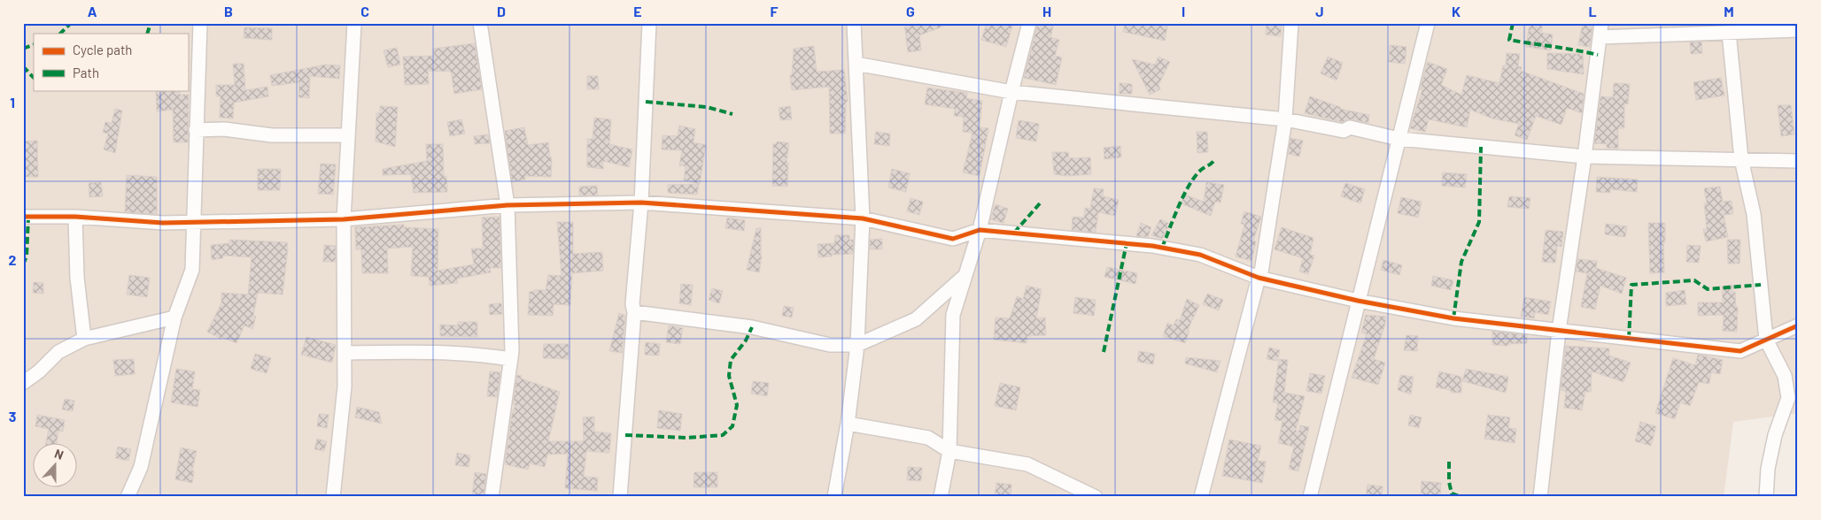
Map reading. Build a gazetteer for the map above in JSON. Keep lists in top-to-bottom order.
{
  "legend": ["Cycle path", "Path"],
  "north": "top",
  "grid": {
    "columns": [
      "A",
      "B",
      "C",
      "D",
      "E",
      "F",
      "G",
      "H",
      "I",
      "J",
      "K",
      "L",
      "M"
    ],
    "rows": ["1", "2", "3"]
  }
}
